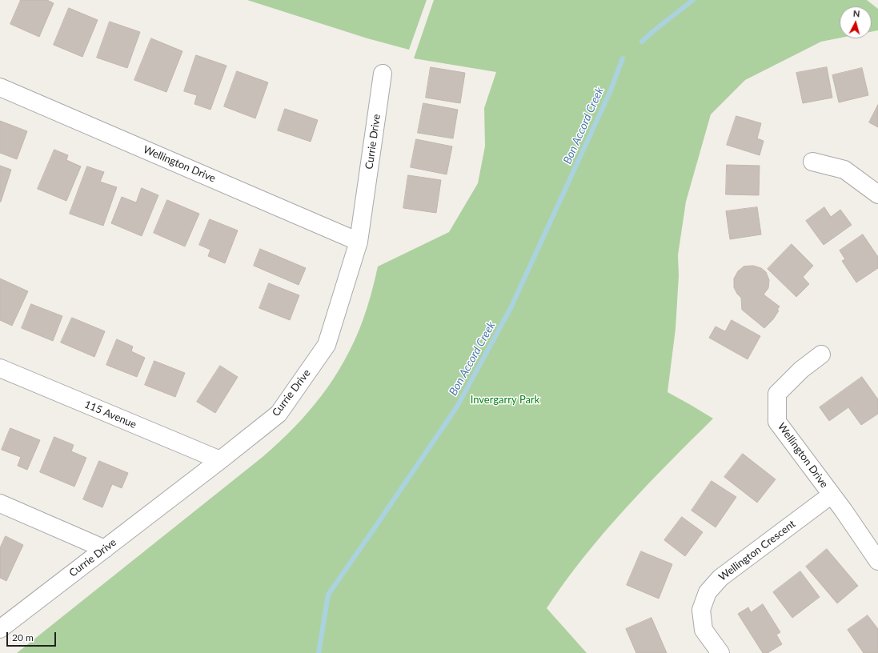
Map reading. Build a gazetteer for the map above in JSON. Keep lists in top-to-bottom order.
{
  "streets": {
    "street": [
      "Currie Drive",
      "Wellington Drive",
      "115 Avenue",
      "Wellington Crescent"
    ]
  },
  "crossings": [
    ["Currie Drive", "Wellington Drive"],
    ["Currie Drive", "115 Avenue"],
    ["Wellington Drive", "Wellington Crescent"]
  ],
  "water": ["Bon Accord Creek"],
  "parks": ["Invergarry Park"],
  "scale_bar": "20 m",
  "north": "top"
}
